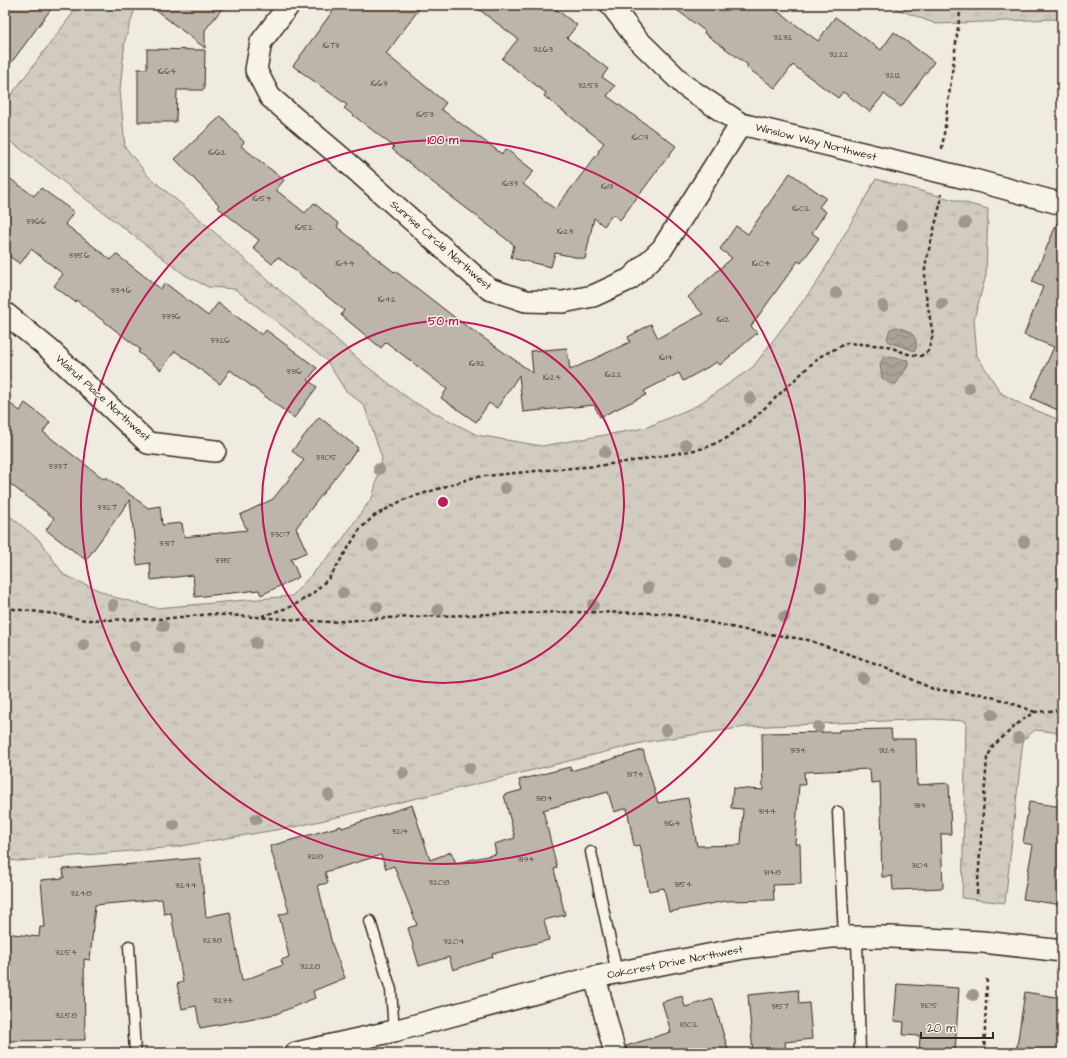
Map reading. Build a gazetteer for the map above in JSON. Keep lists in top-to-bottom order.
{
  "streets": {
    "street": [
      "Winslow Way Northwest",
      "Sunrise Circle Northwest",
      "Walnut Place Northwest",
      "Oakcrest Drive Northwest"
    ]
  },
  "crossings": [
    ["Winslow Way Northwest", "Sunrise Circle Northwest"]
  ],
  "house_numbers": [
    "3232",
    "1673",
    "3263",
    "3222",
    "1664",
    "3212",
    "1663",
    "3253",
    "1653",
    "1603",
    "1662",
    "1633",
    "1613",
    "1654",
    "1602",
    "3366",
    "1652",
    "1623",
    "3356",
    "1644",
    "1604",
    "3346",
    "1642",
    "3336",
    "1612",
    "3326",
    "1614",
    "1632",
    "3316",
    "1622",
    "1624",
    "3305",
    "3337",
    "3327",
    "3307",
    "3317",
    "3315",
    "3134",
    "3124",
    "3174",
    "3184",
    "3114",
    "3144",
    "3164",
    "3214",
    "3218",
    "3194",
    "3104",
    "3148",
    "3208",
    "3154",
    "3244",
    "3248",
    "3238",
    "3204",
    "3254",
    "3228",
    "3234",
    "3105",
    "3157",
    "3258",
    "1802"
  ],
  "scale_bar": "20 m",
  "rings": ["100 m", "50 m"]
}
